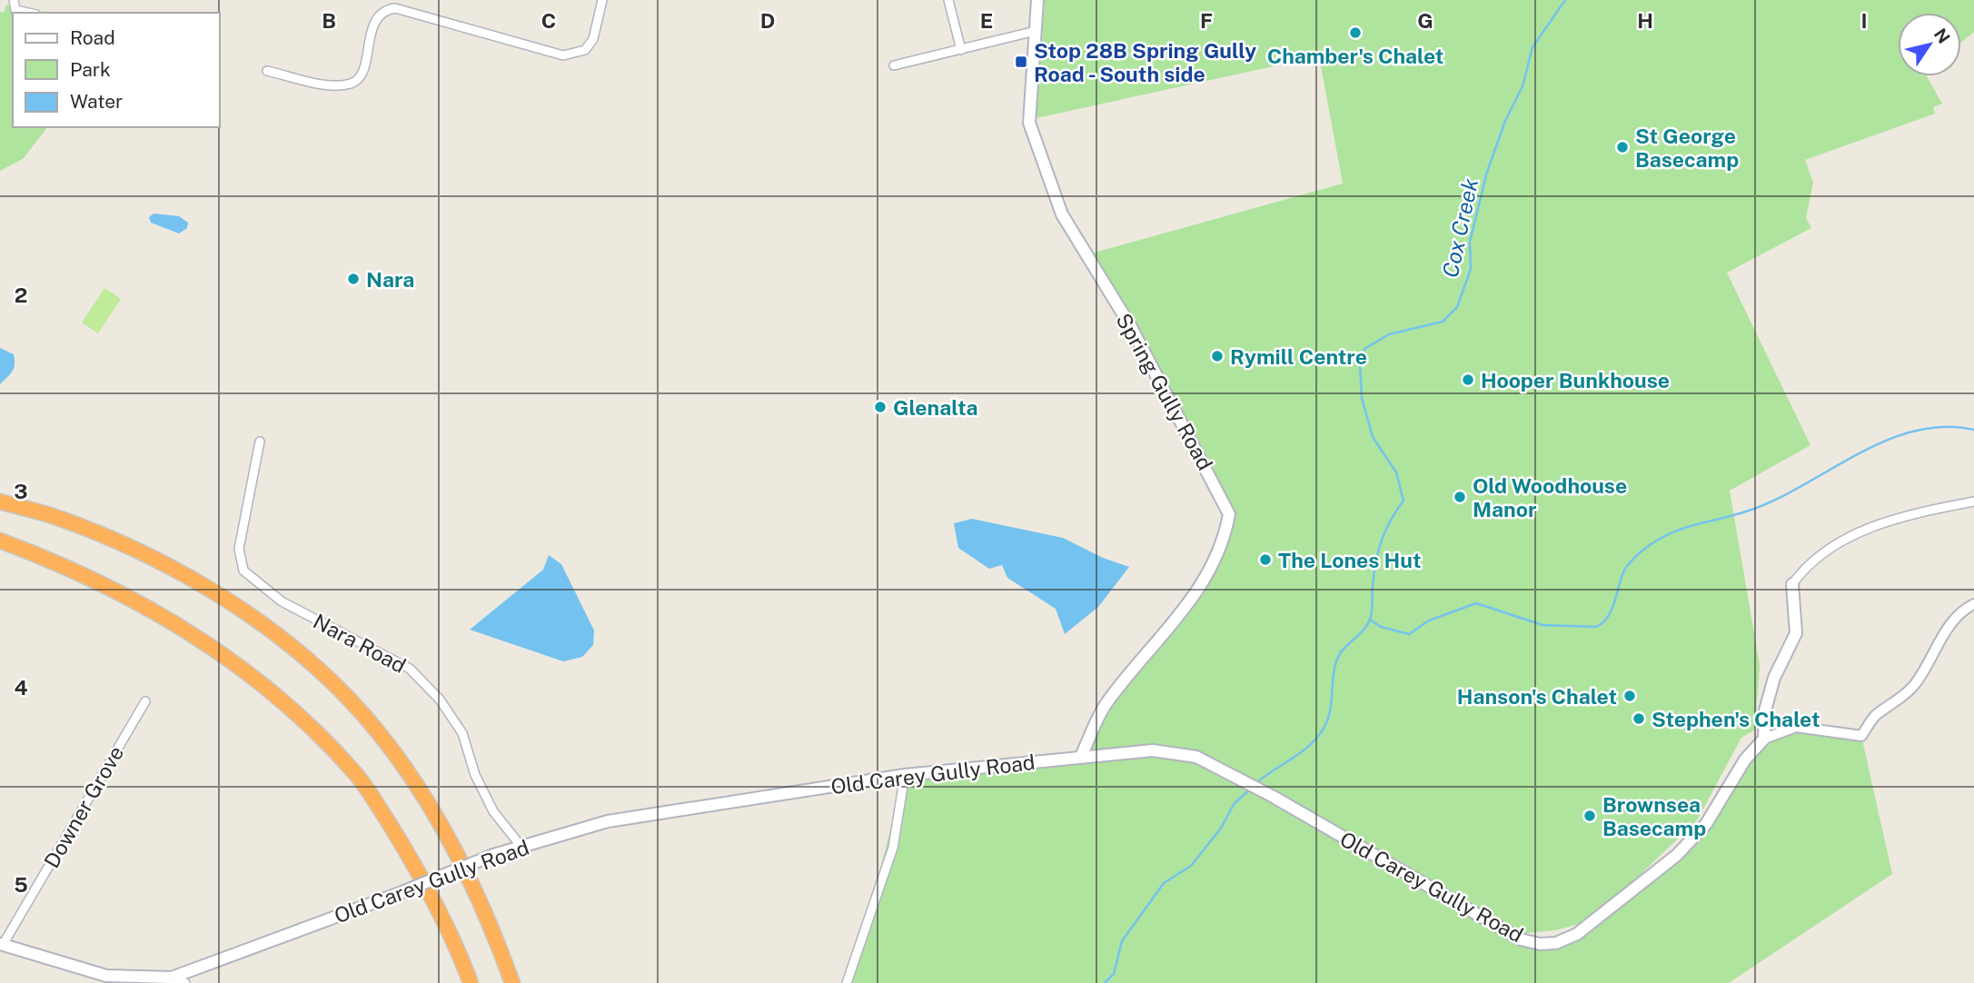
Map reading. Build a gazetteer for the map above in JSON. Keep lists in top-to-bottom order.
{
  "streets": {
    "main road": ["Spring Gully Road", "Old Carey Gully Road"],
    "street": ["Nara Road", "Downer Grove"]
  },
  "crossings": [
    ["Spring Gully Road", "Old Carey Gully Road"],
    ["Nara Road", "Old Carey Gully Road"],
    ["Old Carey Gully Road", "Downer Grove"]
  ],
  "water": ["Cox Creek"],
  "places": {
    "other": [
      "Chamber's Chalet",
      "St George Basecamp",
      "Nara",
      "Rymill Centre",
      "Hooper Bunkhouse",
      "Glenalta",
      "Old Woodhouse Manor",
      "The Lones Hut",
      "Hanson's Chalet",
      "Stephen's Chalet",
      "Brownsea Basecamp"
    ],
    "transit": ["Stop 28B Spring Gully Road - South side"]
  },
  "legend": ["Road", "Park", "Water"],
  "north": "top right",
  "grid": {
    "columns": [
      "B",
      "C",
      "D",
      "E",
      "F",
      "G",
      "H",
      "I"
    ],
    "rows": [
      "2",
      "3",
      "4",
      "5"
    ]
  }
}
